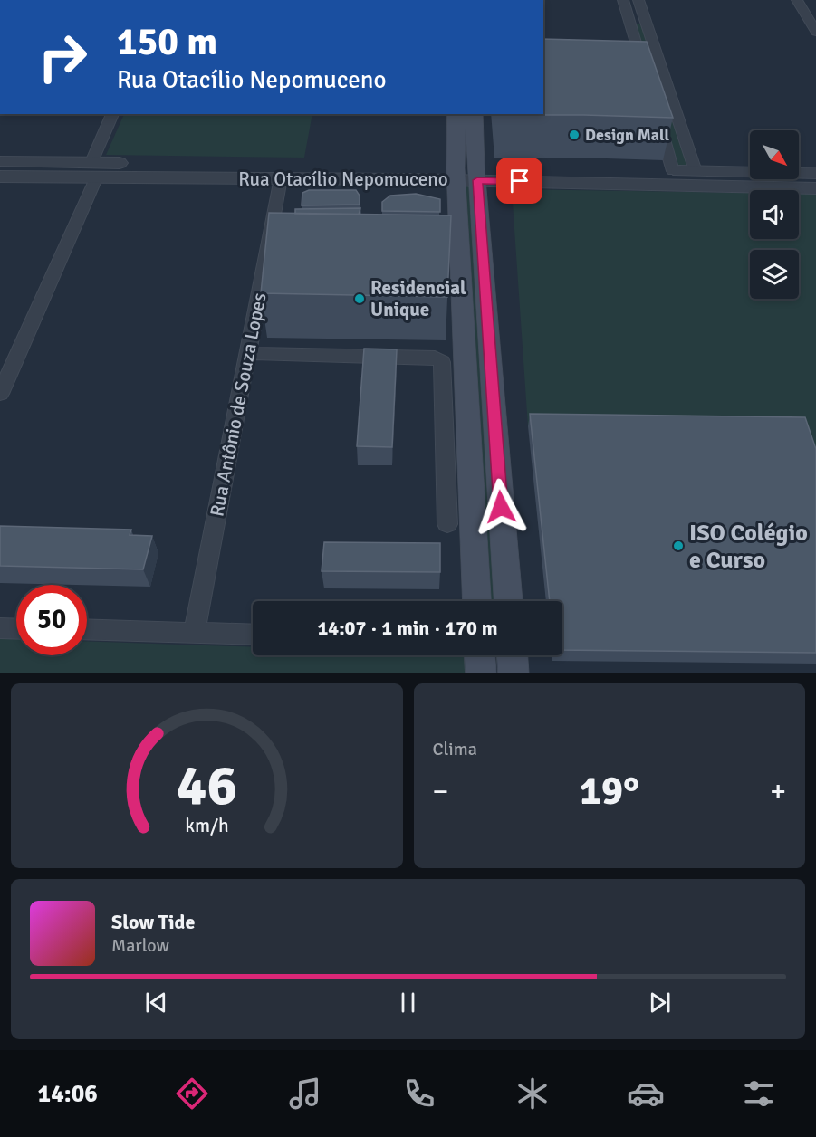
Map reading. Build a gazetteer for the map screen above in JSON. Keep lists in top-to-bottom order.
{
  "streets": {
    "street": ["Rua Otacílio Nepomuceno", "Rua Antônio de Souza Lopes"]
  },
  "crossings": [
    ["Rua Otacílio Nepomuceno", "Rua Antônio de Souza Lopes"]
  ],
  "places": ["Design Mall", "Residencial Unique", "ISO Colégio e Curso"],
  "north": "bottom right",
  "page": {
    "turn": ["150 m", "Rua Otacílio Nepomuceno"],
    "limit": "50",
    "trip": "14:07 · 1 min · 170 m",
    "tile": "Clima",
    "heat": ["−", "19°", "+"],
    "song": ["Slow Tide", "Marlow"],
    "tabs": "14:06",
    "gauge": ["46", "km/h"]
  }
}
